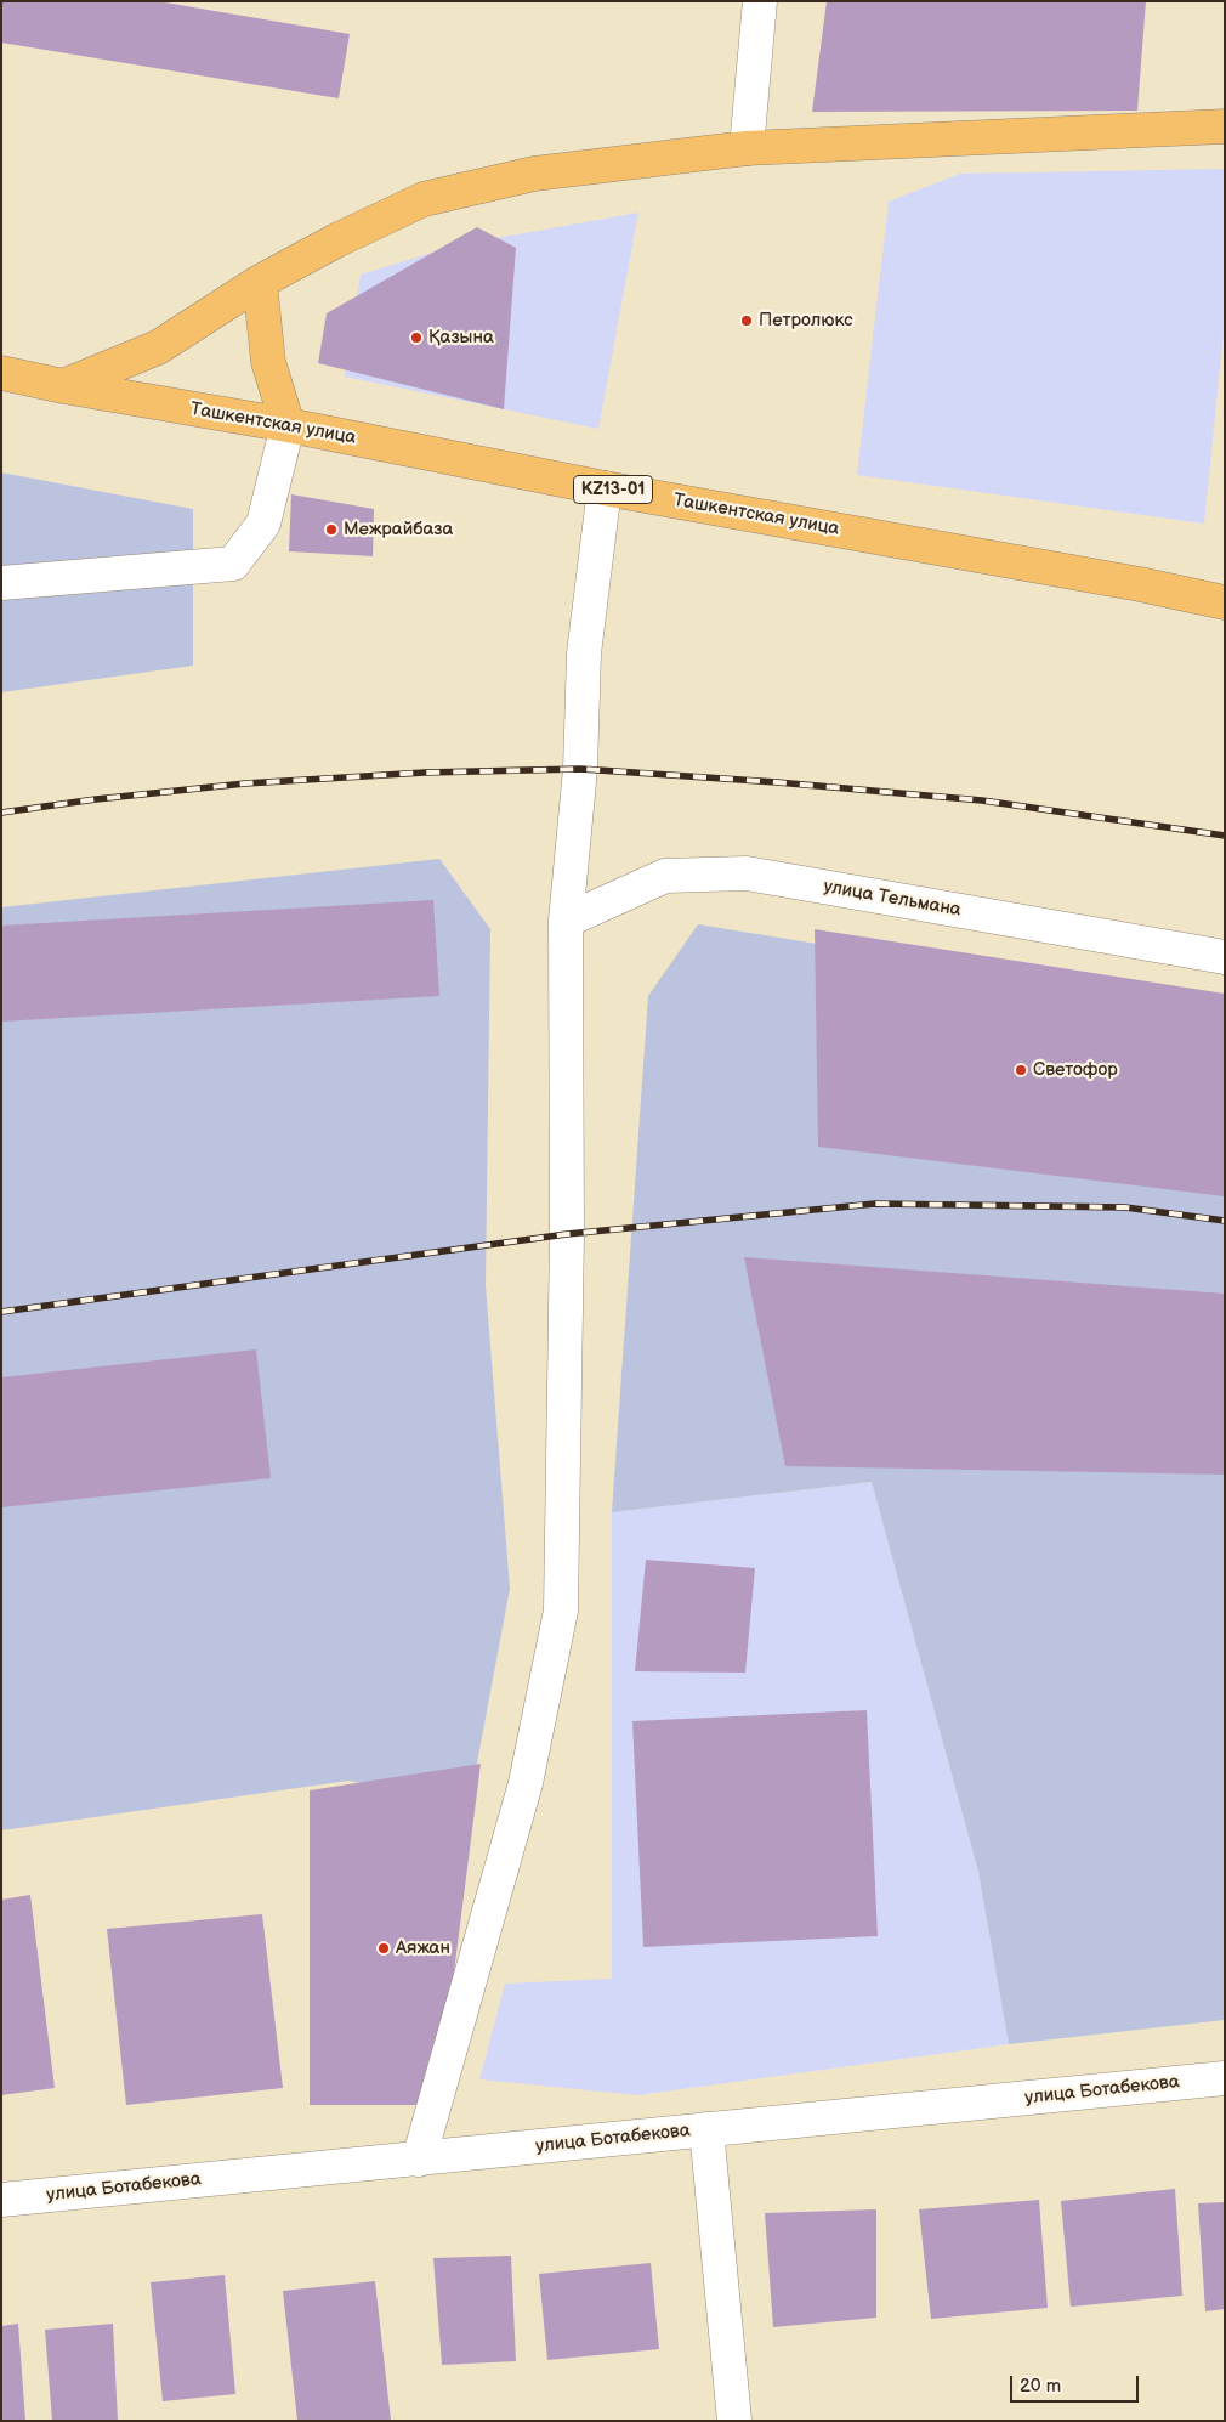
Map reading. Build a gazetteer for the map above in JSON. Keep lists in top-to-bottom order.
{
  "streets": {
    "main road": ["Ташкентская улица", "KZ13-01"],
    "street": ["улица Тельмана", "улица Ботабекова"]
  },
  "places": [
    "Петролюкс",
    "Қазына",
    "Межрайбаза",
    "Светофор",
    "Аяжан"
  ],
  "scale_bar": "20 m"
}
